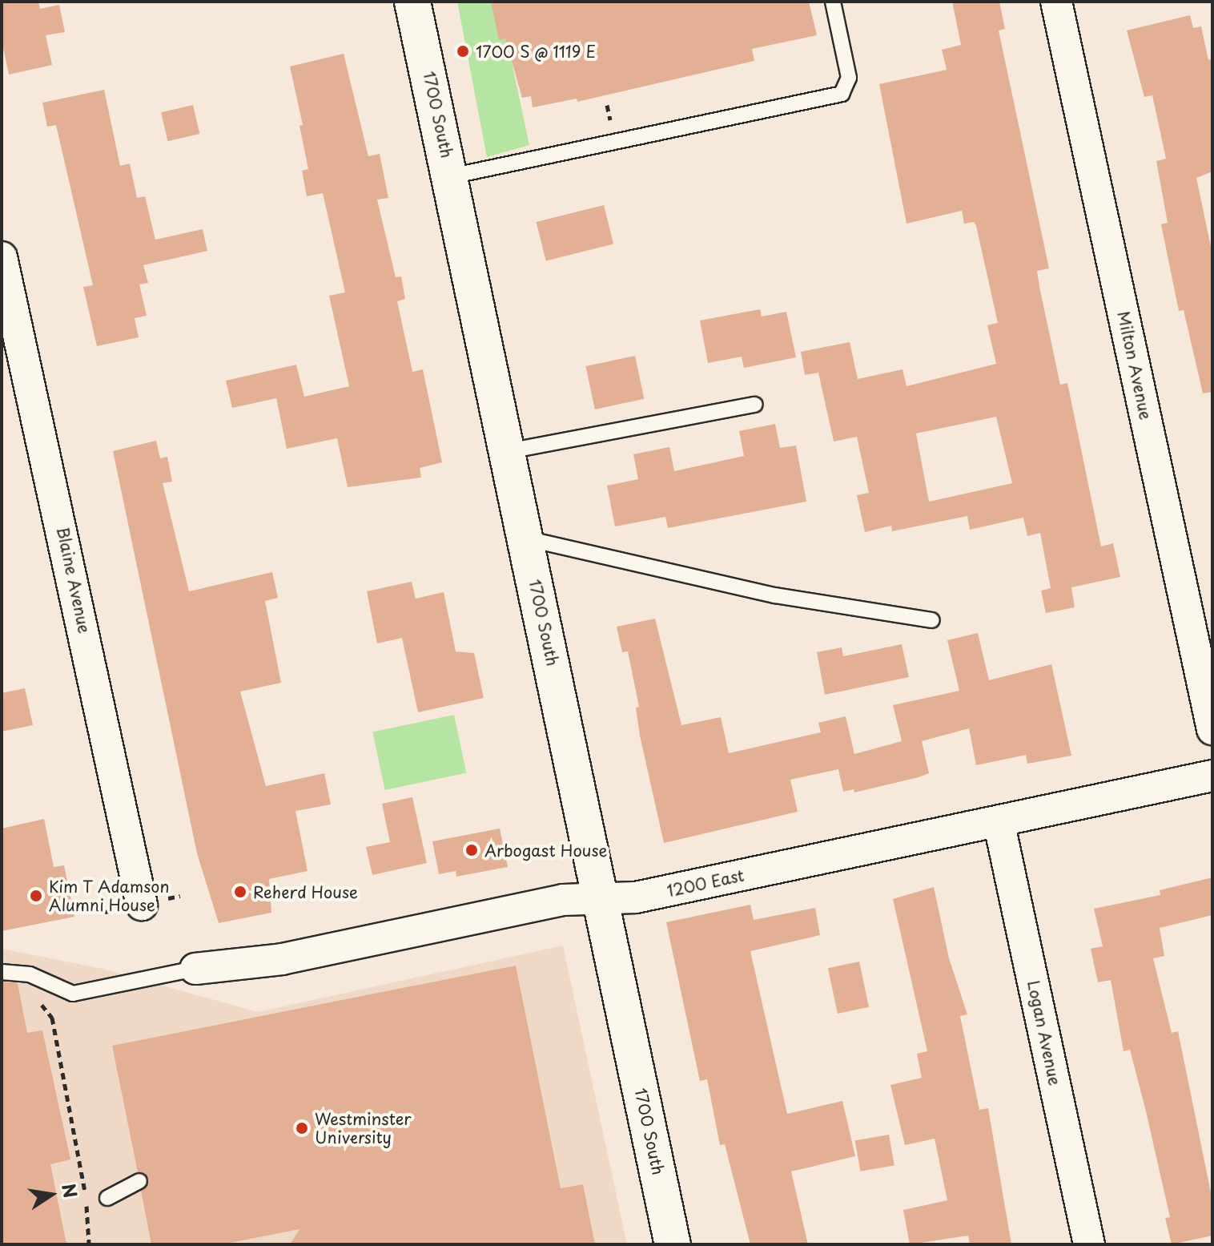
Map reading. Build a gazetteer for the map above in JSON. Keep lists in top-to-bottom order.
{
  "streets": {
    "street": [
      "1700 South",
      "Milton Avenue",
      "Blaine Avenue",
      "1200 East",
      "Logan Avenue"
    ]
  },
  "crossings": [
    ["1700 South", "1200 East"],
    ["1200 East", "Logan Avenue"]
  ],
  "places": [
    "1700 S @ 1119 E",
    "Arbogast House",
    "Reherd House",
    "Kim T Adamson Alumni House",
    "Westminster University"
  ],
  "north": "right"
}
